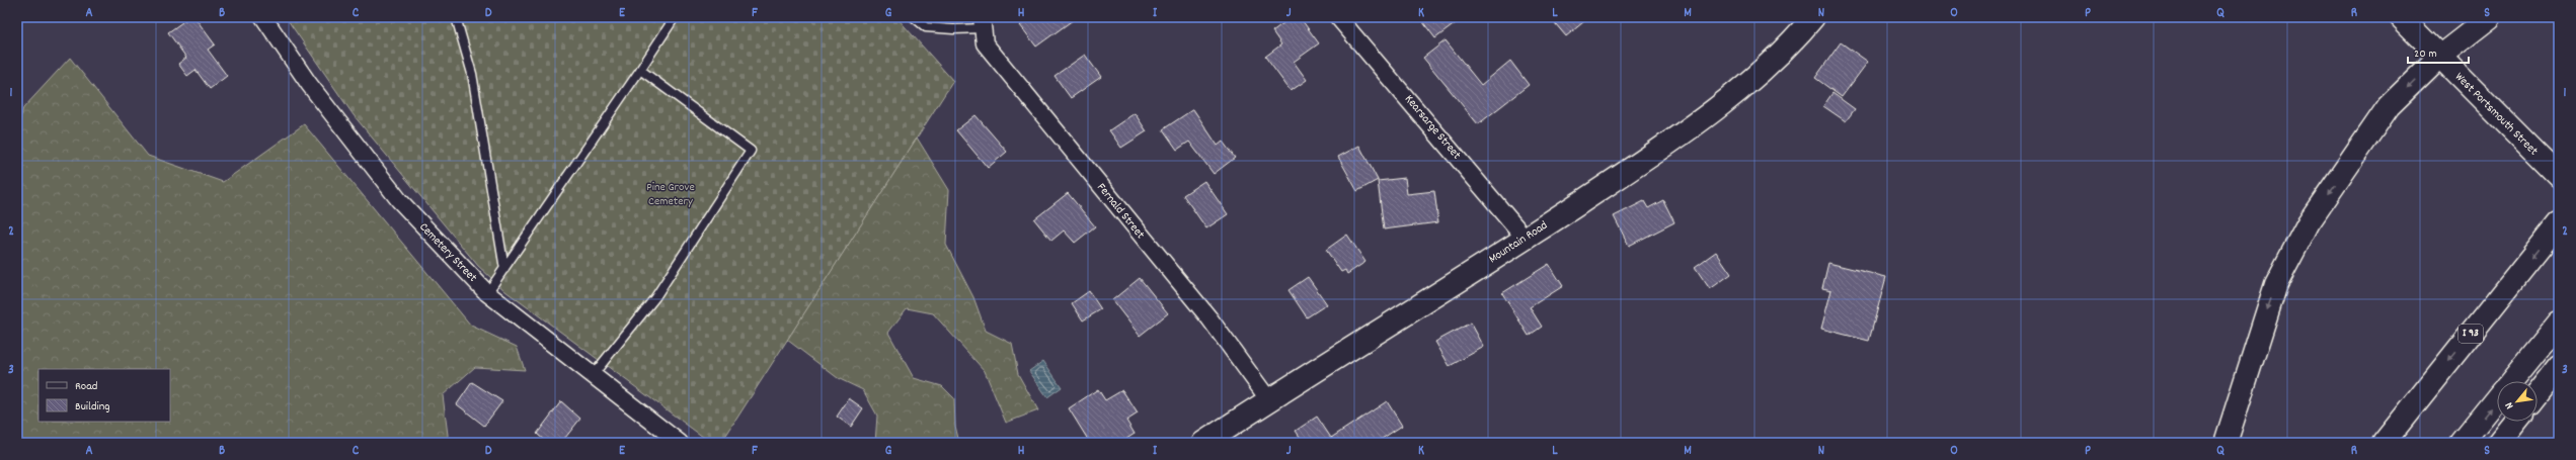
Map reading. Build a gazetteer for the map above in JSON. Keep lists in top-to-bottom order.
{
  "streets": {
    "main road": ["West Portsmouth Street", "Mountain Road", "I 93"],
    "street": ["Kearsarge Street", "Fernald Street", "Cemetery Street"]
  },
  "crossings": [
    ["Kearsarge Street", "Mountain Road"],
    ["Fernald Street", "Mountain Road"]
  ],
  "parks": ["Pine Grove Cemetery"],
  "legend": ["Road", "Building"],
  "scale_bar": "20 m",
  "north": "bottom left",
  "grid": {
    "columns": [
      "A",
      "B",
      "C",
      "D",
      "E",
      "F",
      "G",
      "H",
      "I",
      "J",
      "K",
      "L",
      "M",
      "N",
      "O",
      "P",
      "Q",
      "R",
      "S"
    ],
    "rows": ["1", "2", "3"]
  }
}
